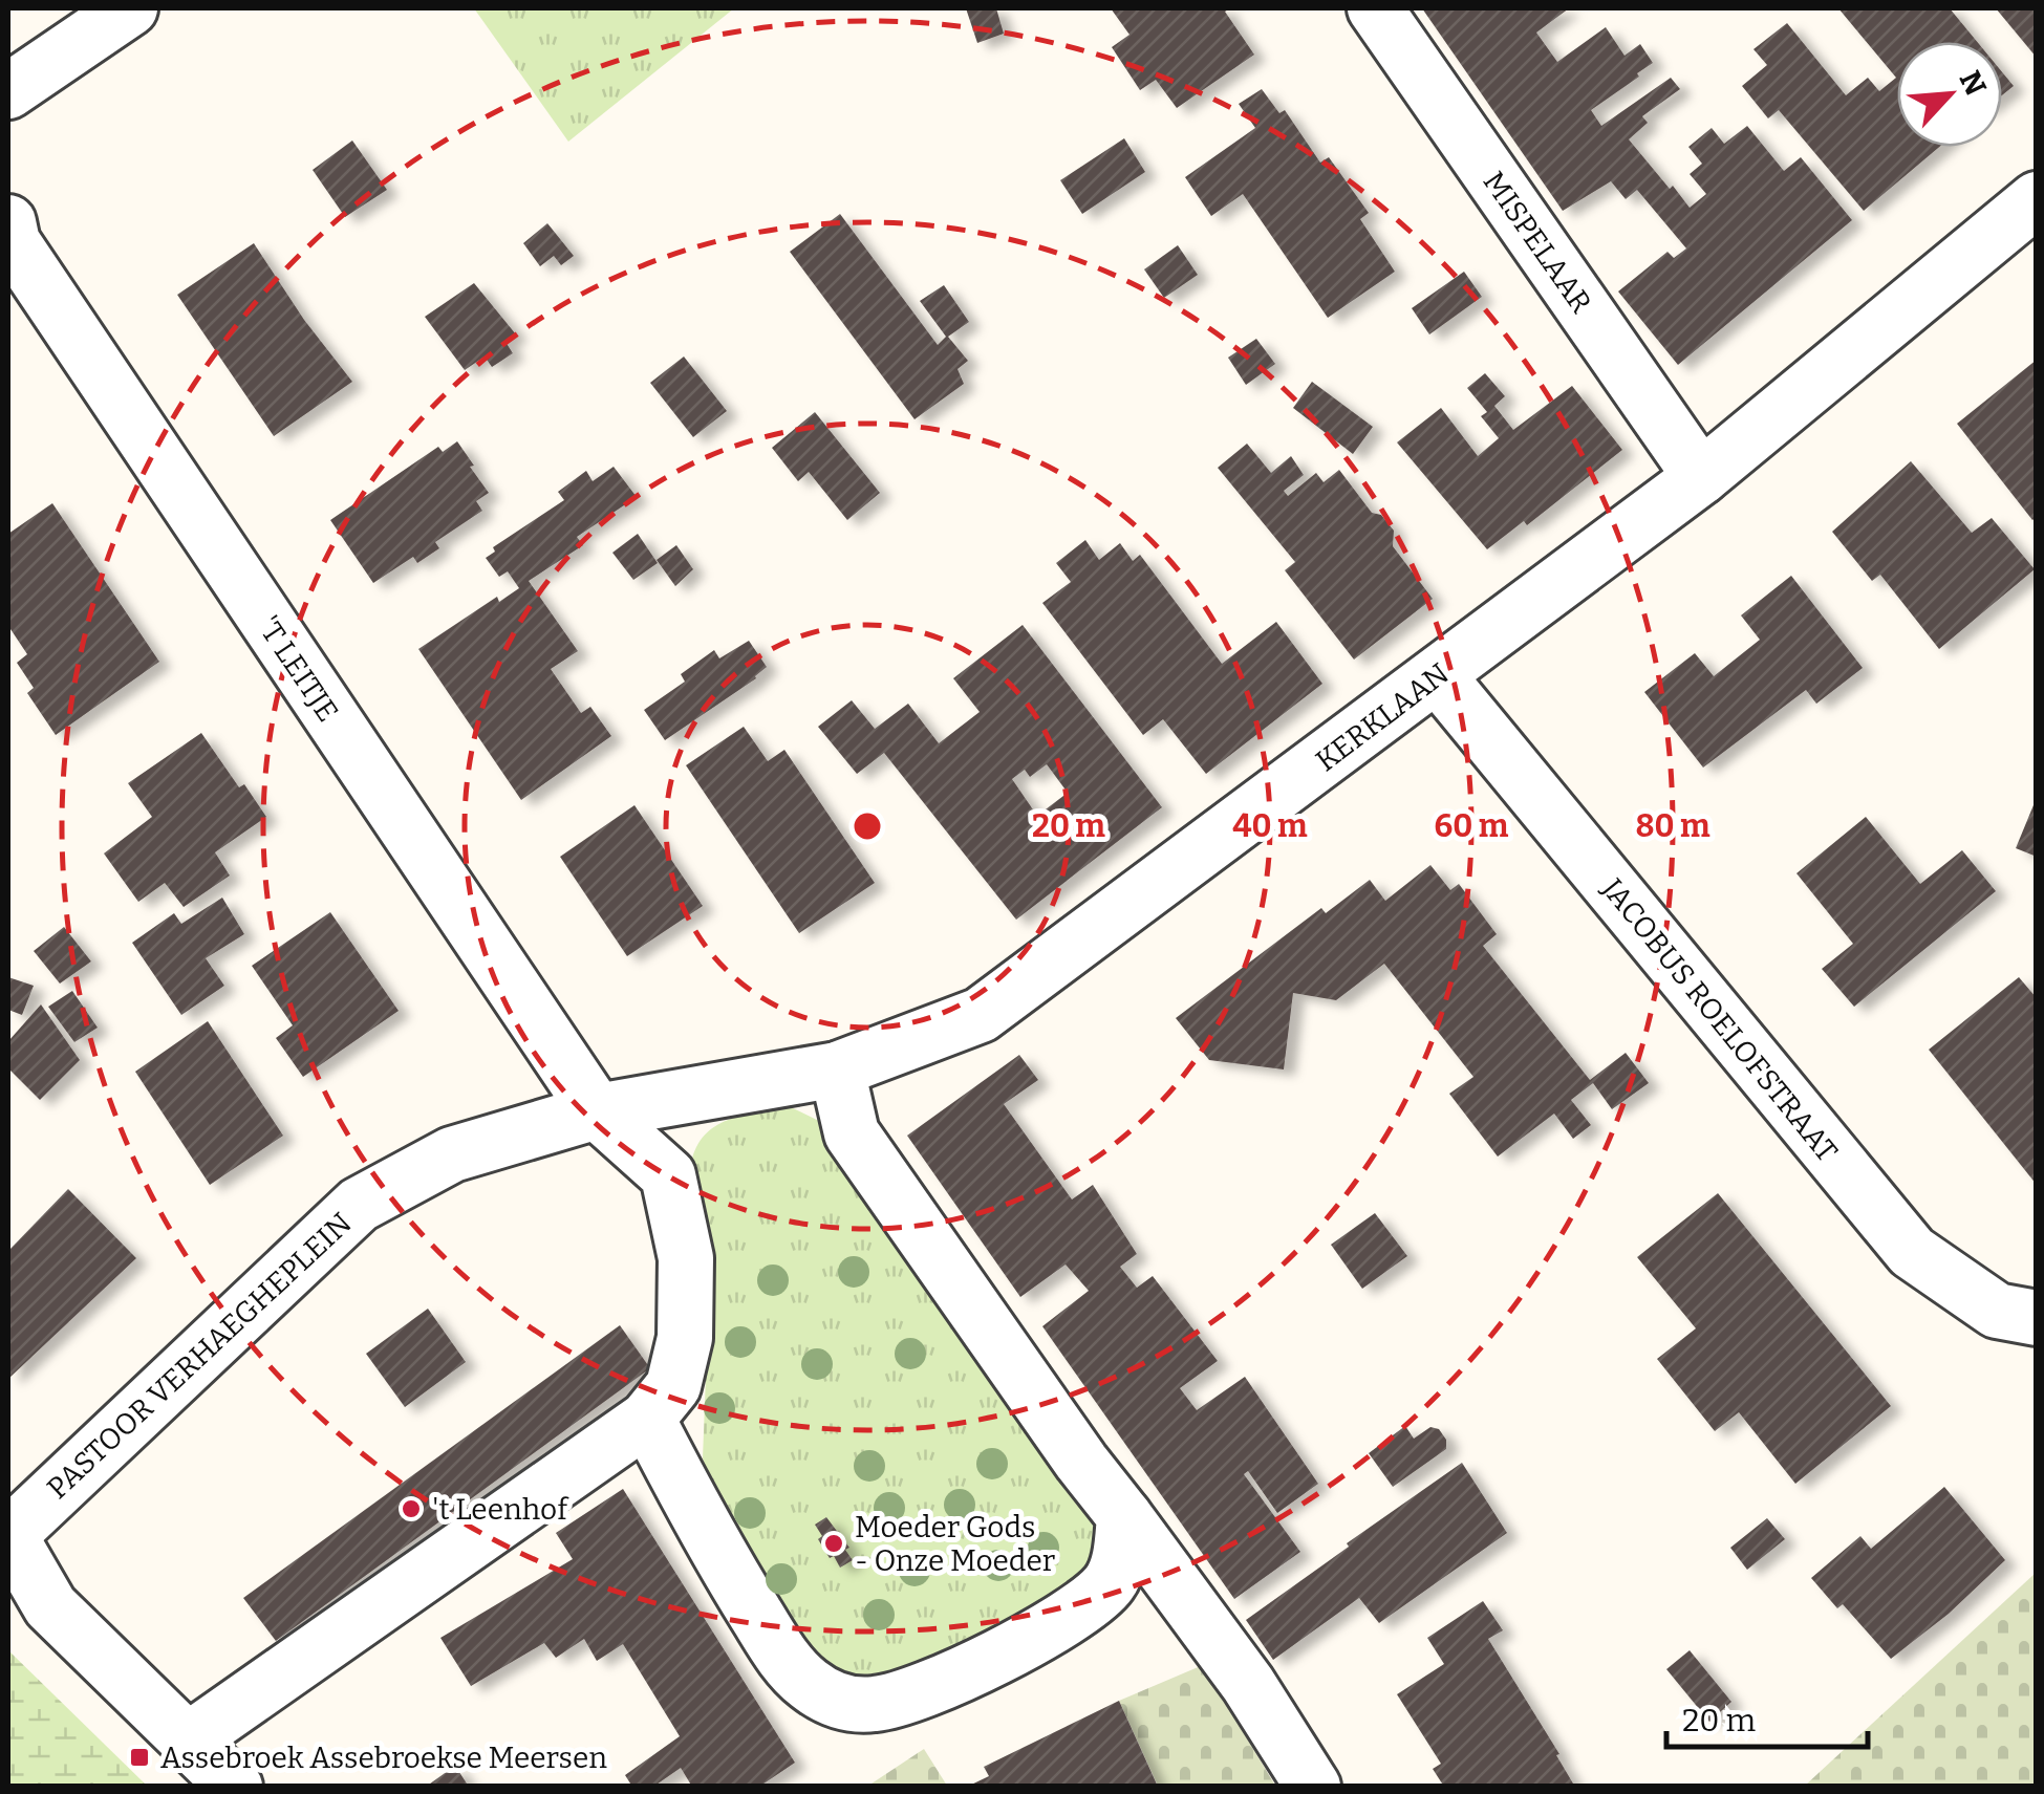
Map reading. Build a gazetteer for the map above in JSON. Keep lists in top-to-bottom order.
{
  "streets": {
    "street": [
      "MISPELAAR",
      "'T LEITJE",
      "KERKLAAN",
      "JACOBUS ROELOFSTRAAT",
      "PASTOOR VERHAEGHEPLEIN"
    ]
  },
  "crossings": [
    ["MISPELAAR", "KERKLAAN"],
    ["'T LEITJE", "KERKLAAN"],
    ["'T LEITJE", "PASTOOR VERHAEGHEPLEIN"],
    ["KERKLAAN", "JACOBUS ROELOFSTRAAT"],
    ["KERKLAAN", "PASTOOR VERHAEGHEPLEIN"]
  ],
  "places": {
    "other": ["'t Leenhof", "Moeder Gods - Onze Moeder"],
    "transit": ["Assebroek Assebroekse Meersen"]
  },
  "scale_bar": "20 m",
  "north": "top right",
  "rings": [
    "20 m",
    "40 m",
    "60 m",
    "80 m"
  ]
}
